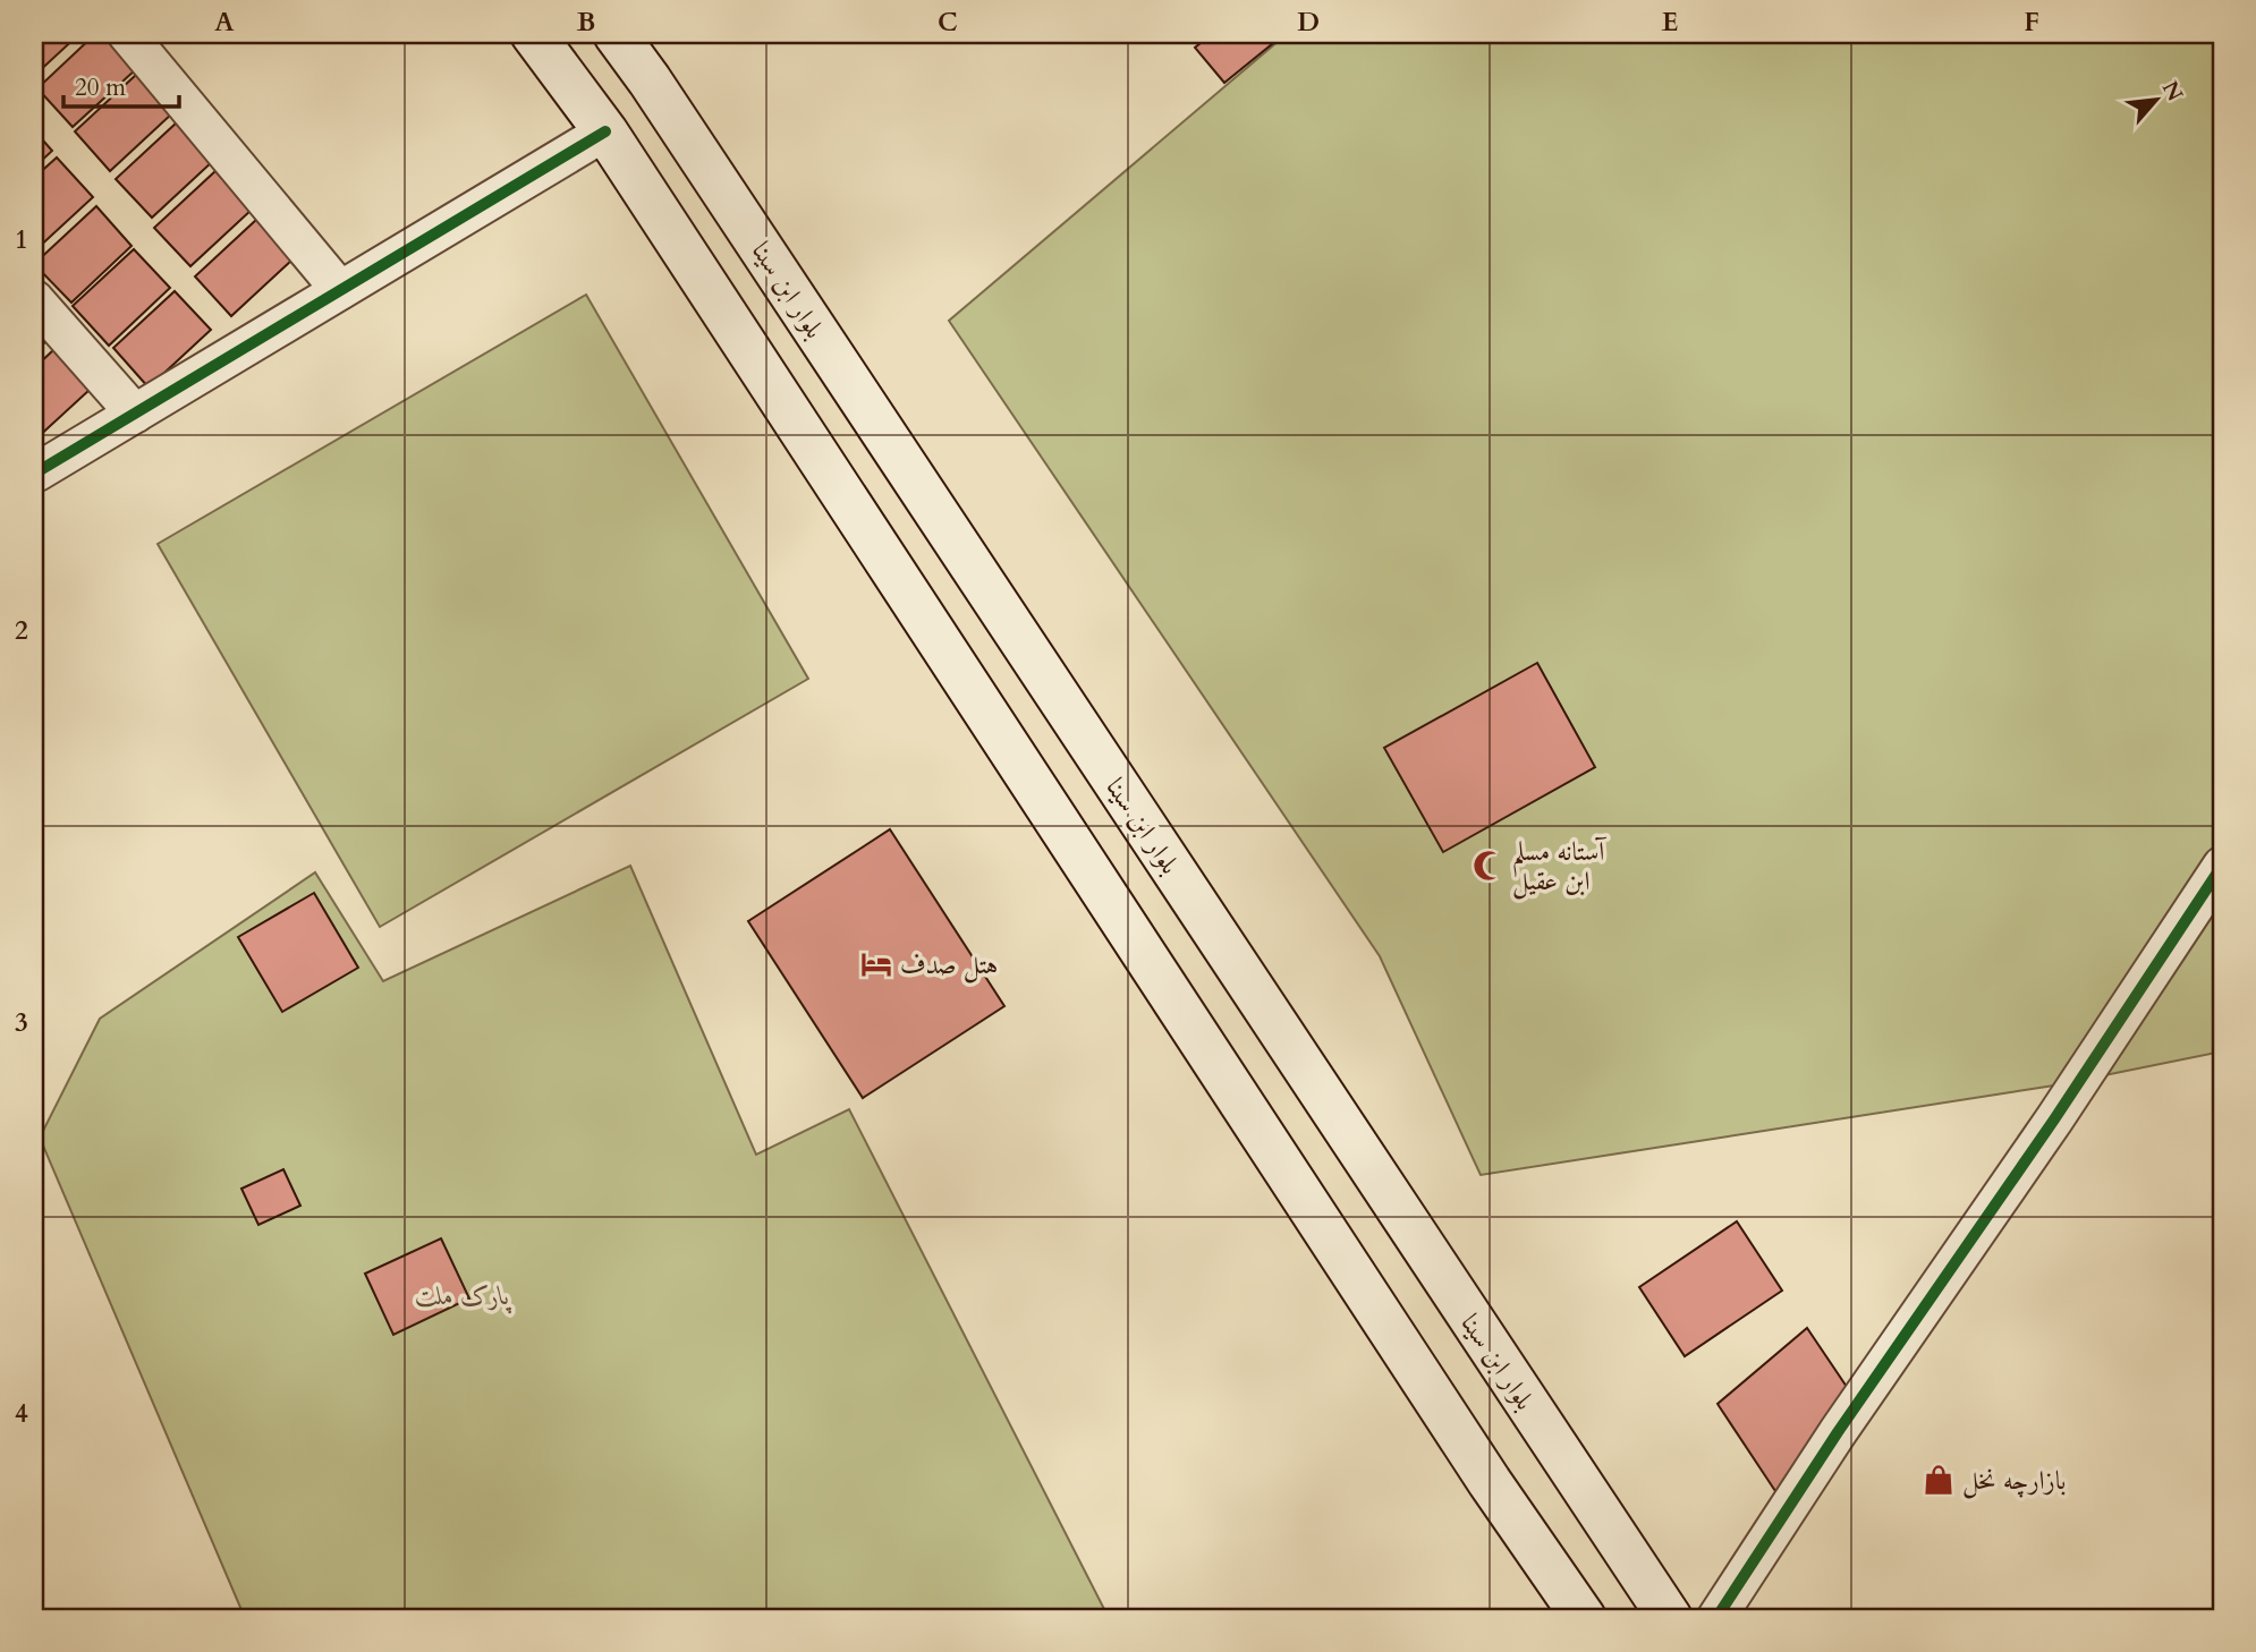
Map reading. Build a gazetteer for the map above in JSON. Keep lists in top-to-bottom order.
{
  "streets": {
    "main road": ["بلوار ابن سینا"]
  },
  "parks": ["پارک ملت"],
  "places": {
    "mosque": ["آستانه مسلم ابن عقیل"],
    "hotel": ["هتل صدف"],
    "shop": ["بازارچه نخل"]
  },
  "scale_bar": "20 m",
  "north": "top right",
  "grid": {
    "columns": [
      "A",
      "B",
      "C",
      "D",
      "E",
      "F"
    ],
    "rows": [
      "1",
      "2",
      "3",
      "4"
    ]
  }
}
